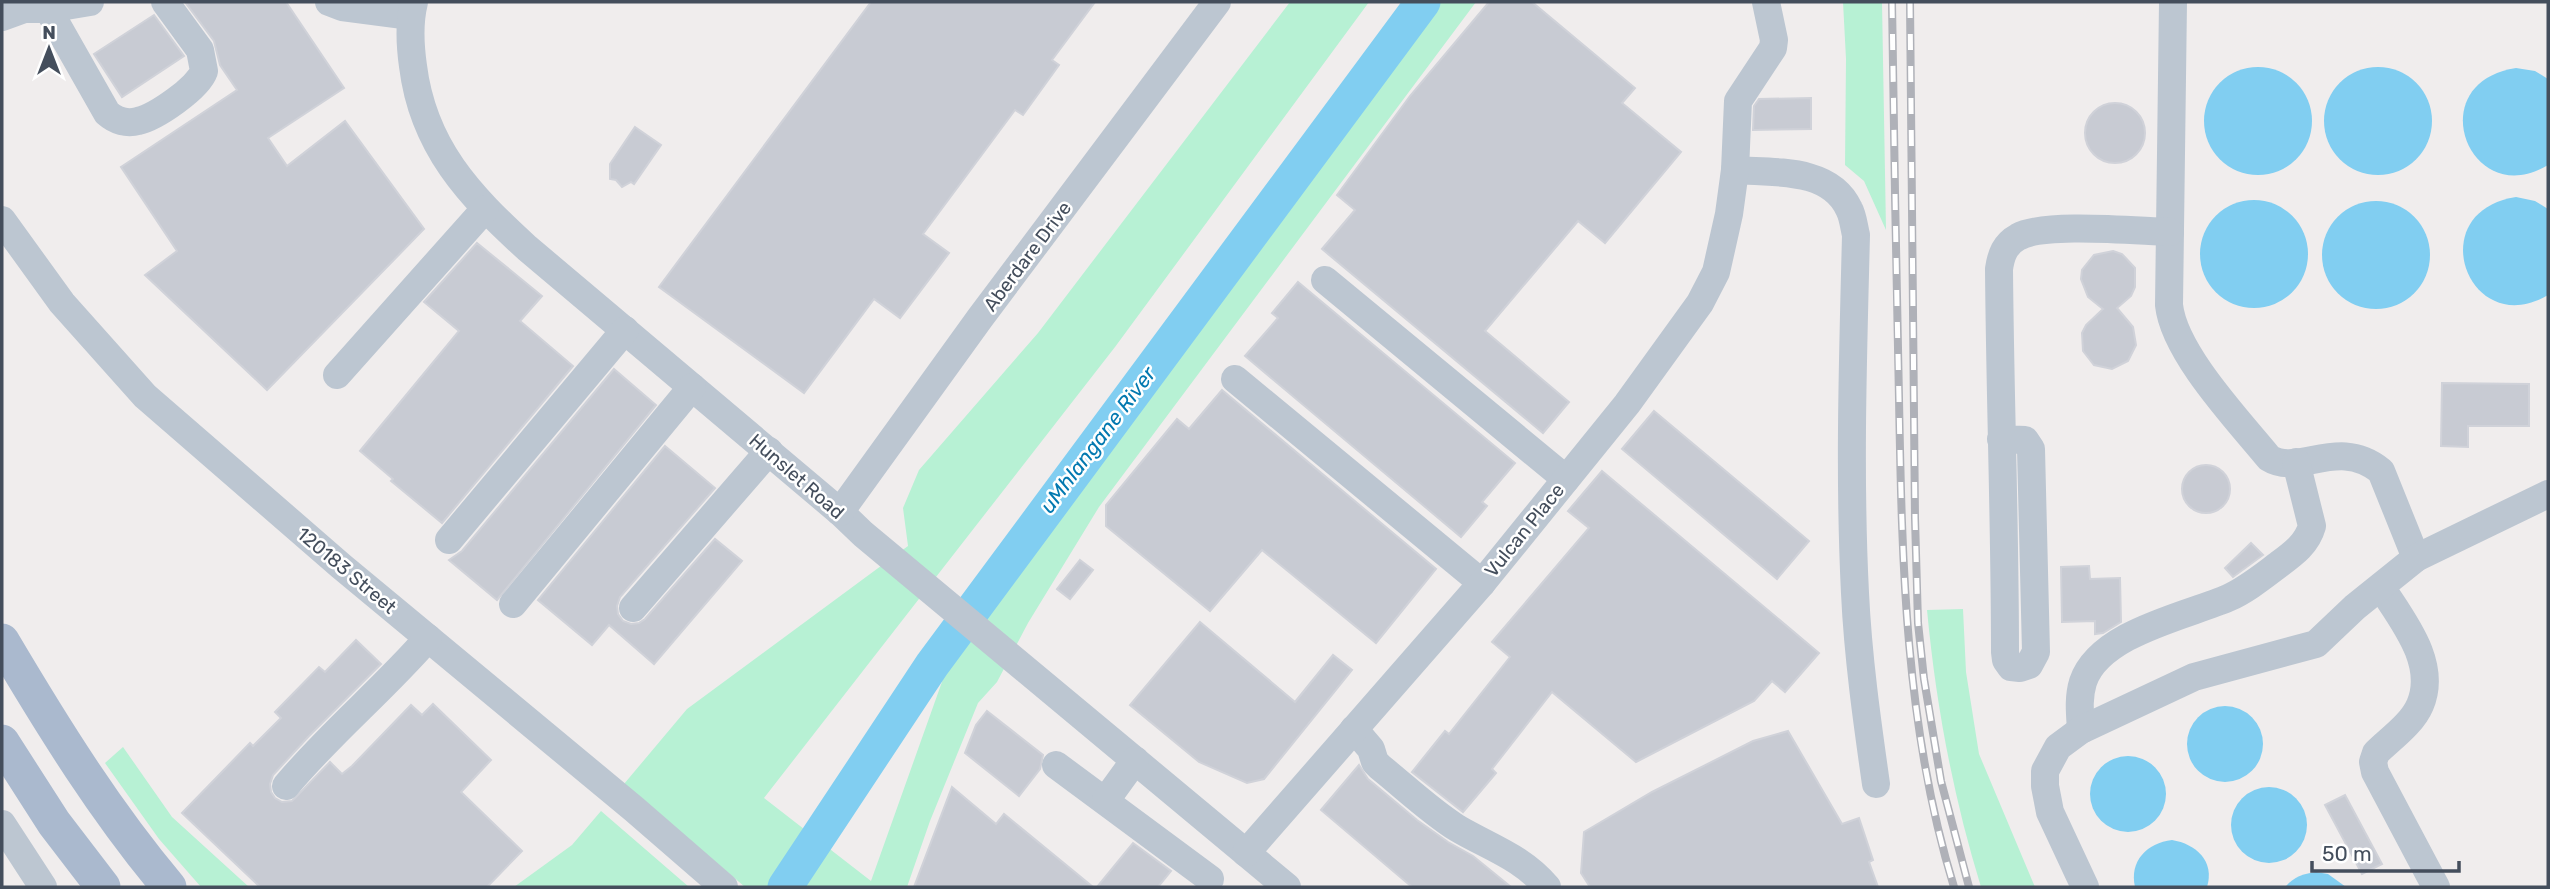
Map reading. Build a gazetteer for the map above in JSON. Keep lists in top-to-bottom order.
{
  "streets": {
    "street": [
      "Aberdare Drive",
      "Hunslet Road",
      "Vulcan Place",
      "120183 Street"
    ]
  },
  "crossings": [
    ["Aberdare Drive", "Hunslet Road"],
    ["Hunslet Road", "Vulcan Place"]
  ],
  "water": ["uMhlangane River"],
  "scale_bar": "50 m",
  "north": "top"
}
